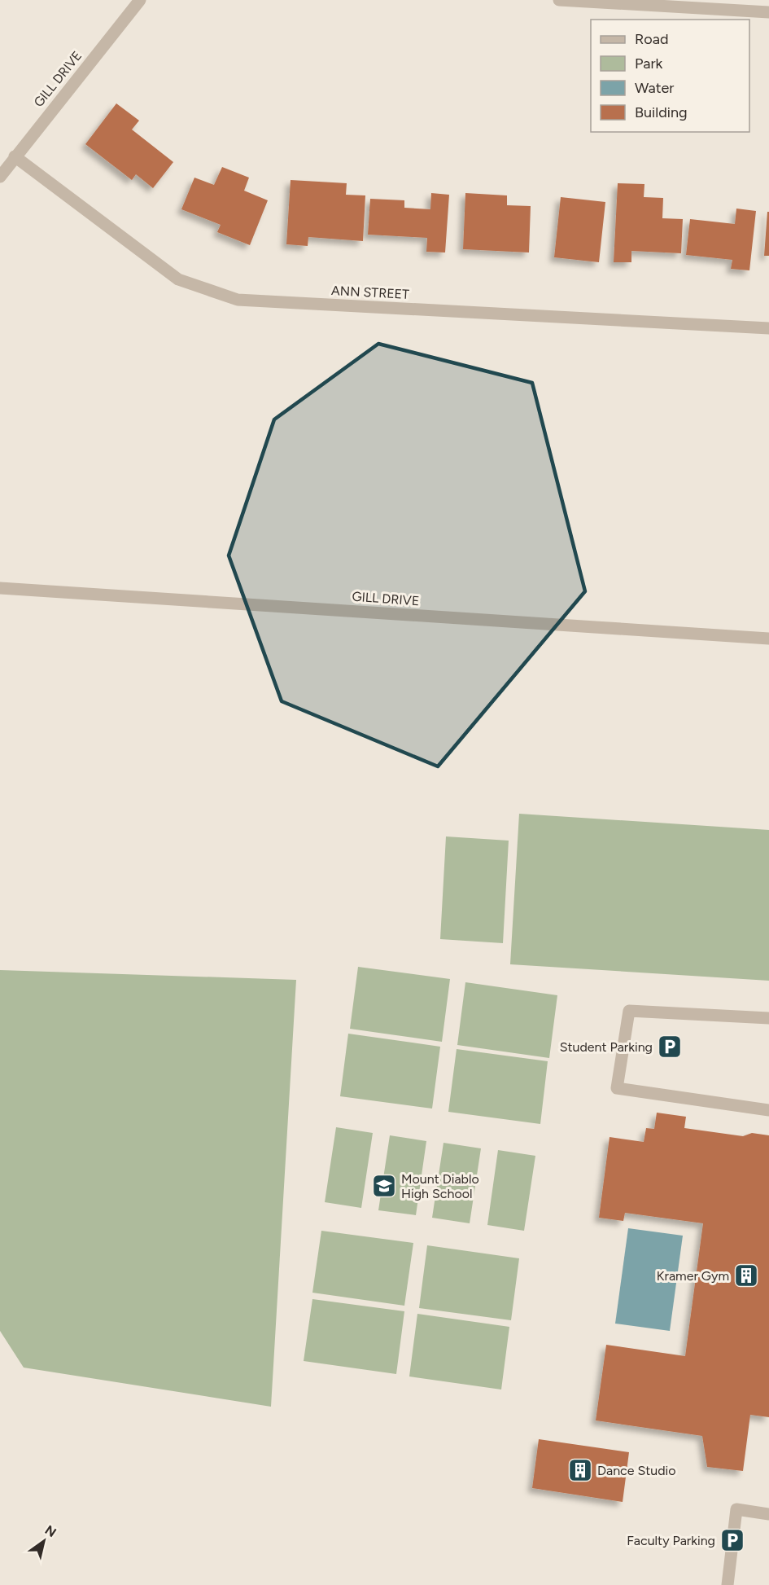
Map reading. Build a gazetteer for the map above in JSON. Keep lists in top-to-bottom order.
{
  "streets": {
    "street": ["GILL DRIVE", "ANN STREET"]
  },
  "crossings": [
    ["GILL DRIVE", "ANN STREET"]
  ],
  "places": {
    "parking": ["Student Parking", "Faculty Parking"],
    "school or university": ["Mount Diablo High School"],
    "building": ["Kramer Gym", "Dance Studio"]
  },
  "legend": [
    "Road",
    "Park",
    "Water",
    "Building"
  ],
  "north": "top right"
}
